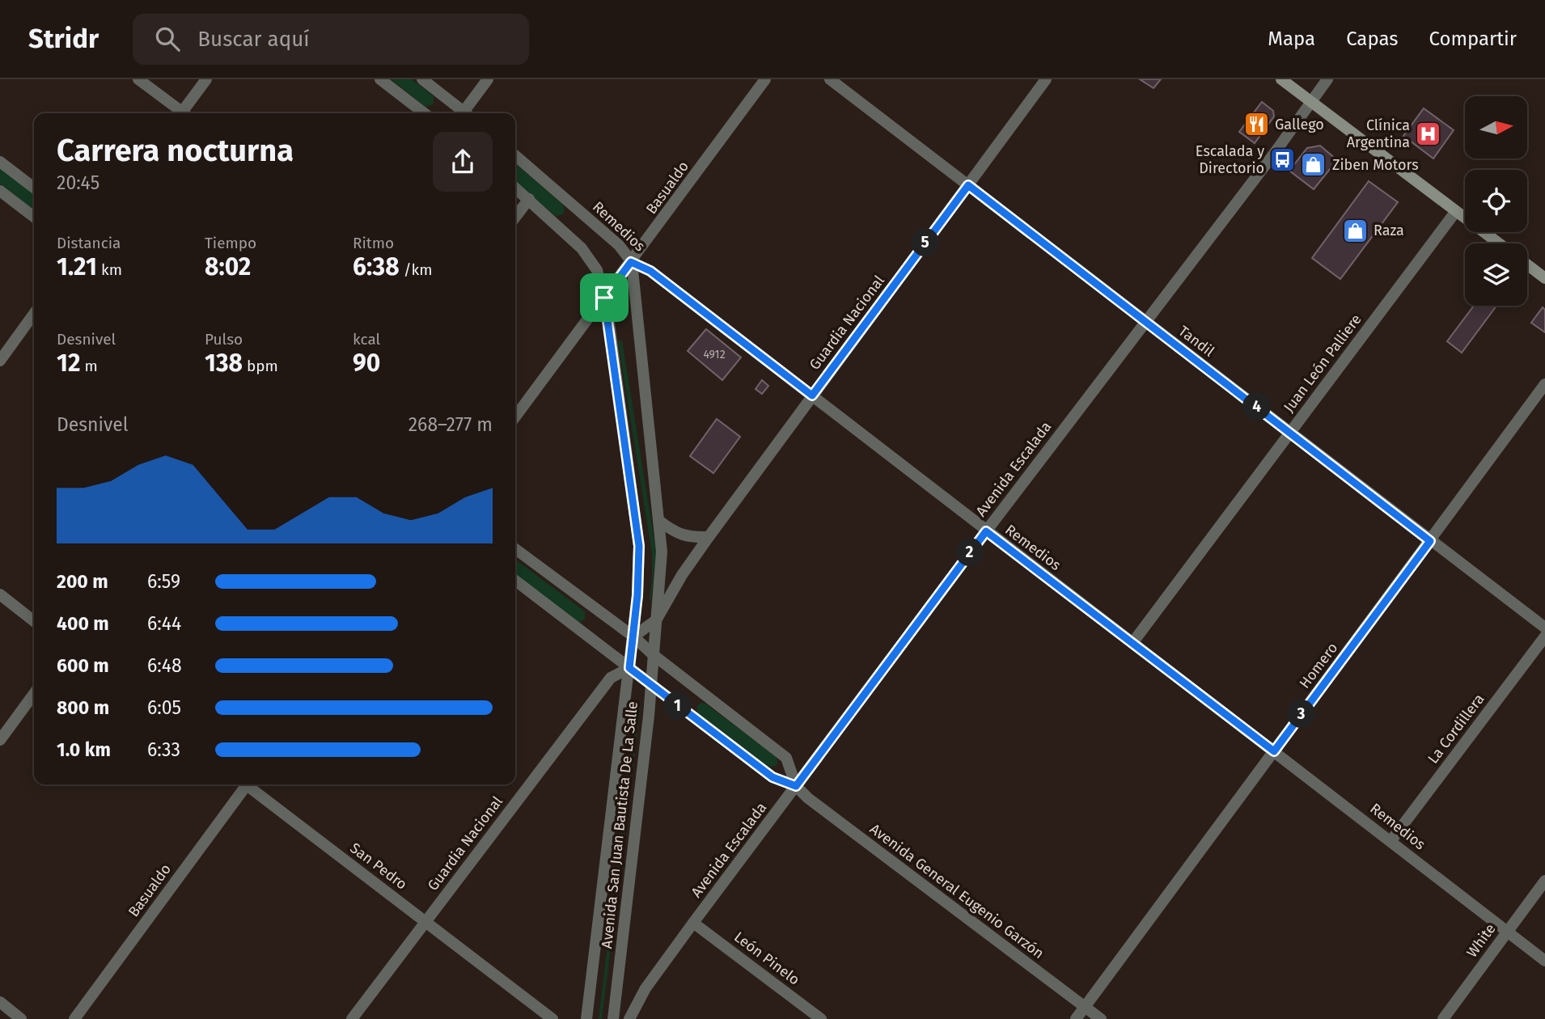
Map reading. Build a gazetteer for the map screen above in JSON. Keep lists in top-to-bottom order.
{
  "streets": {
    "street": [
      "Basualdo",
      "Remedios",
      "Guardia Nacional",
      "Tandil",
      "Juan León Palliere",
      "Avenida Escalada",
      "Homero",
      "La Cordillera",
      "Avenida San Juan Bautista De La Salle",
      "San Pedro",
      "Avenida General Eugenio Garzón",
      "White",
      "León Pinelo"
    ]
  },
  "crossings": [
    ["Basualdo", "Remedios"],
    ["Basualdo", "Avenida San Juan Bautista De La Salle"],
    ["Remedios", "Guardia Nacional"],
    ["Remedios", "Juan León Palliere"],
    ["Remedios", "Avenida Escalada"],
    ["Remedios", "Homero"],
    ["Remedios", "La Cordillera"],
    ["Remedios", "Avenida San Juan Bautista De La Salle"],
    ["Remedios", "White"],
    ["Guardia Nacional", "Tandil"],
    ["Guardia Nacional", "Avenida San Juan Bautista De La Salle"],
    ["Guardia Nacional", "San Pedro"],
    ["Guardia Nacional", "Avenida General Eugenio Garzón"],
    ["Tandil", "Juan León Palliere"],
    ["Tandil", "Avenida Escalada"],
    ["Tandil", "Homero"],
    ["Avenida Escalada", "Avenida General Eugenio Garzón"],
    ["Avenida Escalada", "León Pinelo"],
    ["Homero", "Avenida General Eugenio Garzón"],
    ["Avenida San Juan Bautista De La Salle", "Avenida General Eugenio Garzón"]
  ],
  "places": {
    "restaurant": ["Gallego"],
    "hospital": ["Clínica Argentina"],
    "bus stop": ["Escalada y Directorio"],
    "shop": ["Ziben Motors", "Raza"]
  },
  "house_numbers": ["4912"],
  "north": "right",
  "page": {
    "header": "Stridr",
    "search": "Buscar aquí",
    "nav": ["Mapa", "Capas", "Compartir"],
    "heading": ["Carrera nocturna", "20:45"],
    "stats": [
      ["Distancia", "1.21 km"],
      ["Tiempo", "8:02"],
      ["Ritmo", "6:38 /km"],
      ["Desnivel", "12 m"],
      ["Pulso", "138 bpm"],
      ["kcal", "90"]
    ],
    "pins": [
      "5",
      "4",
      "2",
      "1",
      "3"
    ],
    "chart": ["Desnivel", "268–277 m"],
    "list": [
      {
        "name": "200 m",
        "note": "6:59"
      },
      {
        "name": "400 m",
        "note": "6:44"
      },
      {
        "name": "600 m",
        "note": "6:48"
      },
      {
        "name": "800 m",
        "note": "6:05"
      },
      {
        "name": "1.0 km",
        "note": "6:33"
      }
    ]
  }
}
